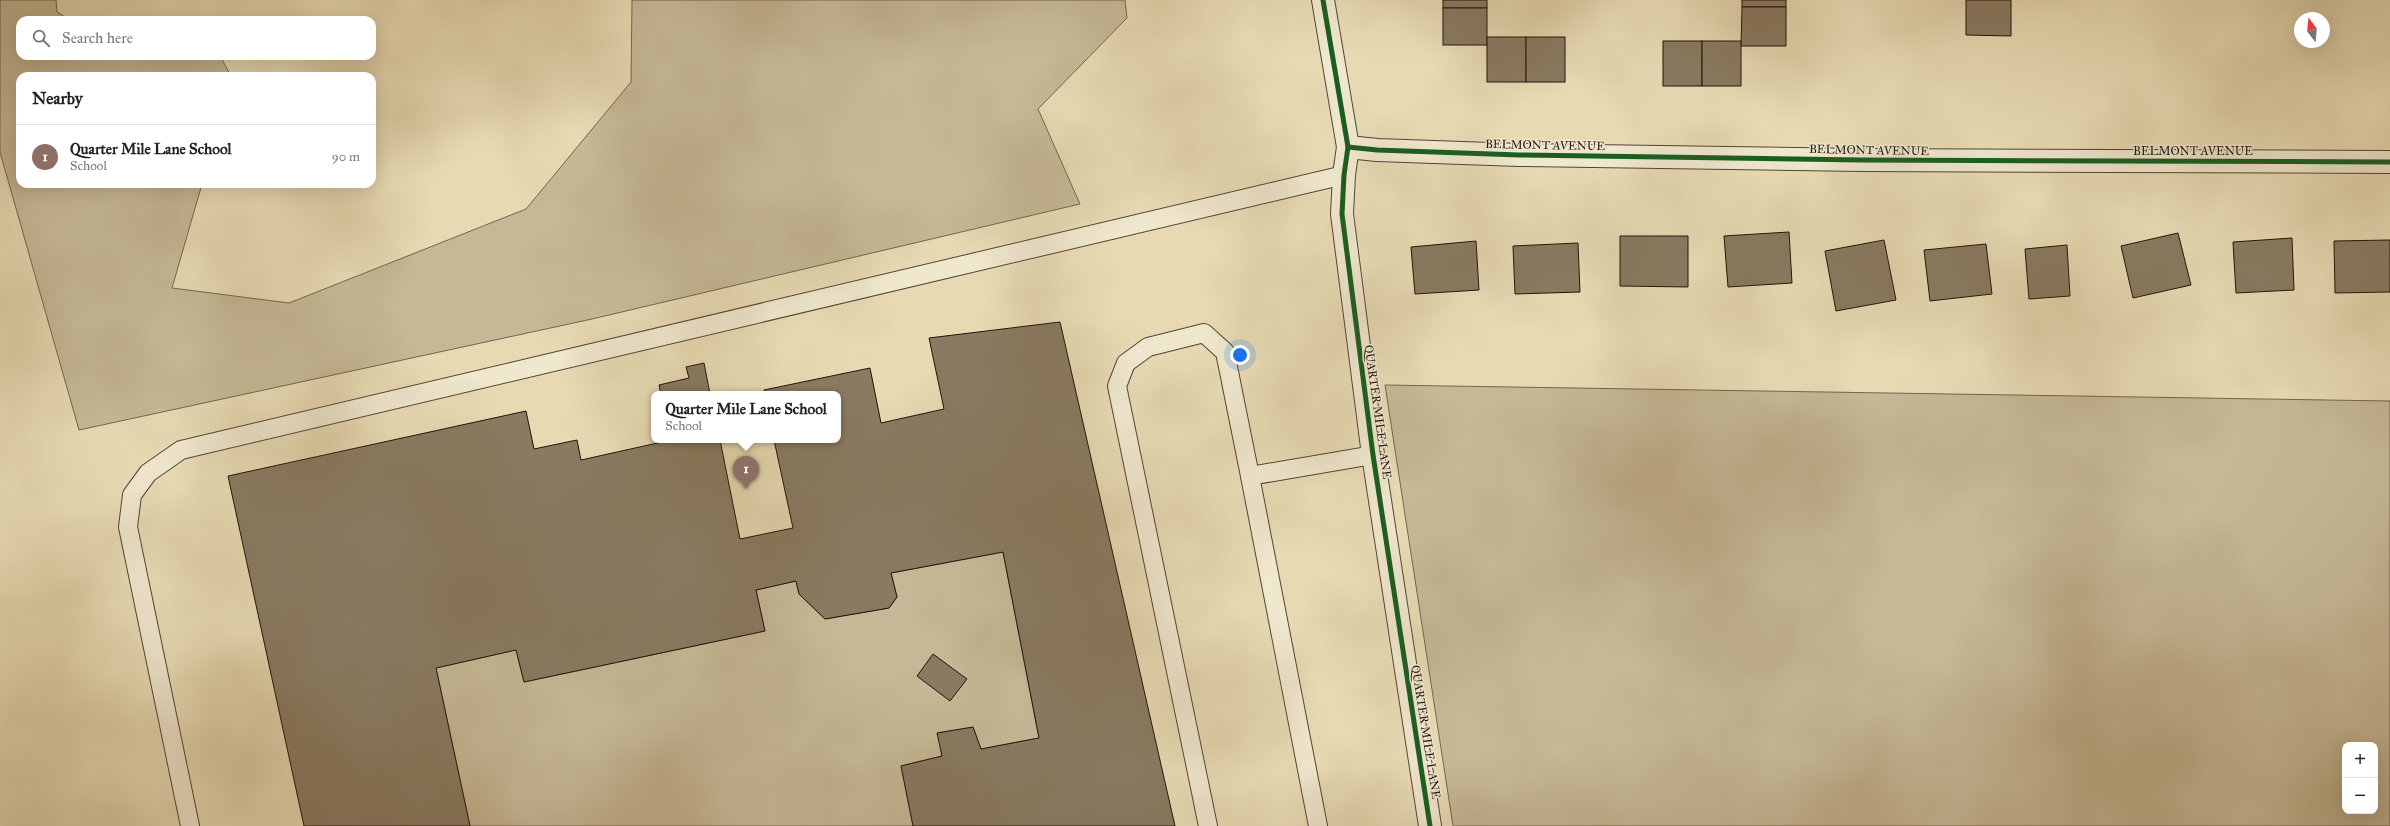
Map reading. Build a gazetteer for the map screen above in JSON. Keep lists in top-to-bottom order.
{
  "streets": {
    "street": ["BELMONT AVENUE", "QUARTER MILE LANE"]
  },
  "crossings": [
    ["BELMONT AVENUE", "QUARTER MILE LANE"]
  ],
  "north": "top",
  "page": {
    "search": "Search here",
    "heading": "Nearby",
    "list": [
      {
        "mark": "1",
        "name": "Quarter Mile Lane School",
        "note": "School",
        "value": "90 m"
      }
    ],
    "popup": ["Quarter Mile Lane School", "School"],
    "pins": "1",
    "map_buttons": ["+", "−"]
  }
}
